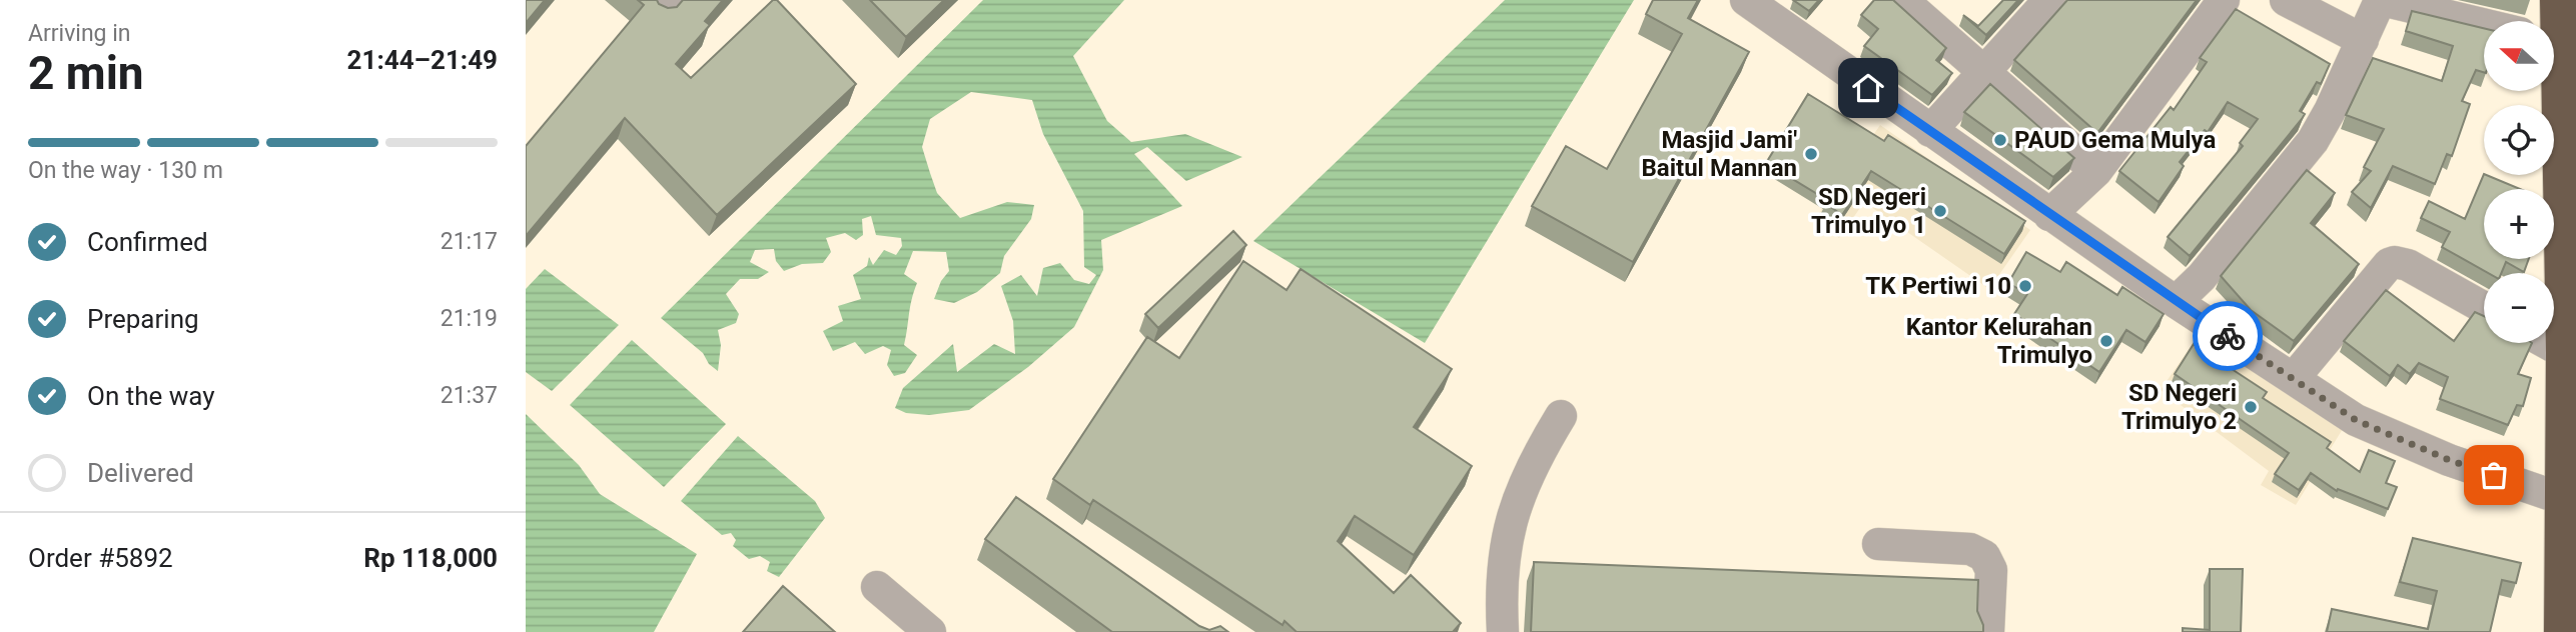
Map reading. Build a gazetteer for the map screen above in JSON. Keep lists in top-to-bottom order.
{
  "places": [
    "PAUD Gema Mulya",
    "Masjid Jami' Baitul Mannan",
    "SD Negeri Trimulyo 1",
    "TK Pertiwi 10",
    "Kantor Kelurahan Trimulyo",
    "SD Negeri Trimulyo 2"
  ],
  "north": "left",
  "page": {
    "heading": ["2 min", "Arriving in", "21:44–21:49"],
    "panel": ["Order #5892", "Rp 118,000"],
    "map_buttons": ["+", "−"],
    "bar": "On the way · 130 m",
    "list": [
      ["Confirmed", "21:17"],
      ["Preparing", "21:19"],
      ["On the way", "21:37"],
      "Delivered"
    ]
  }
}
